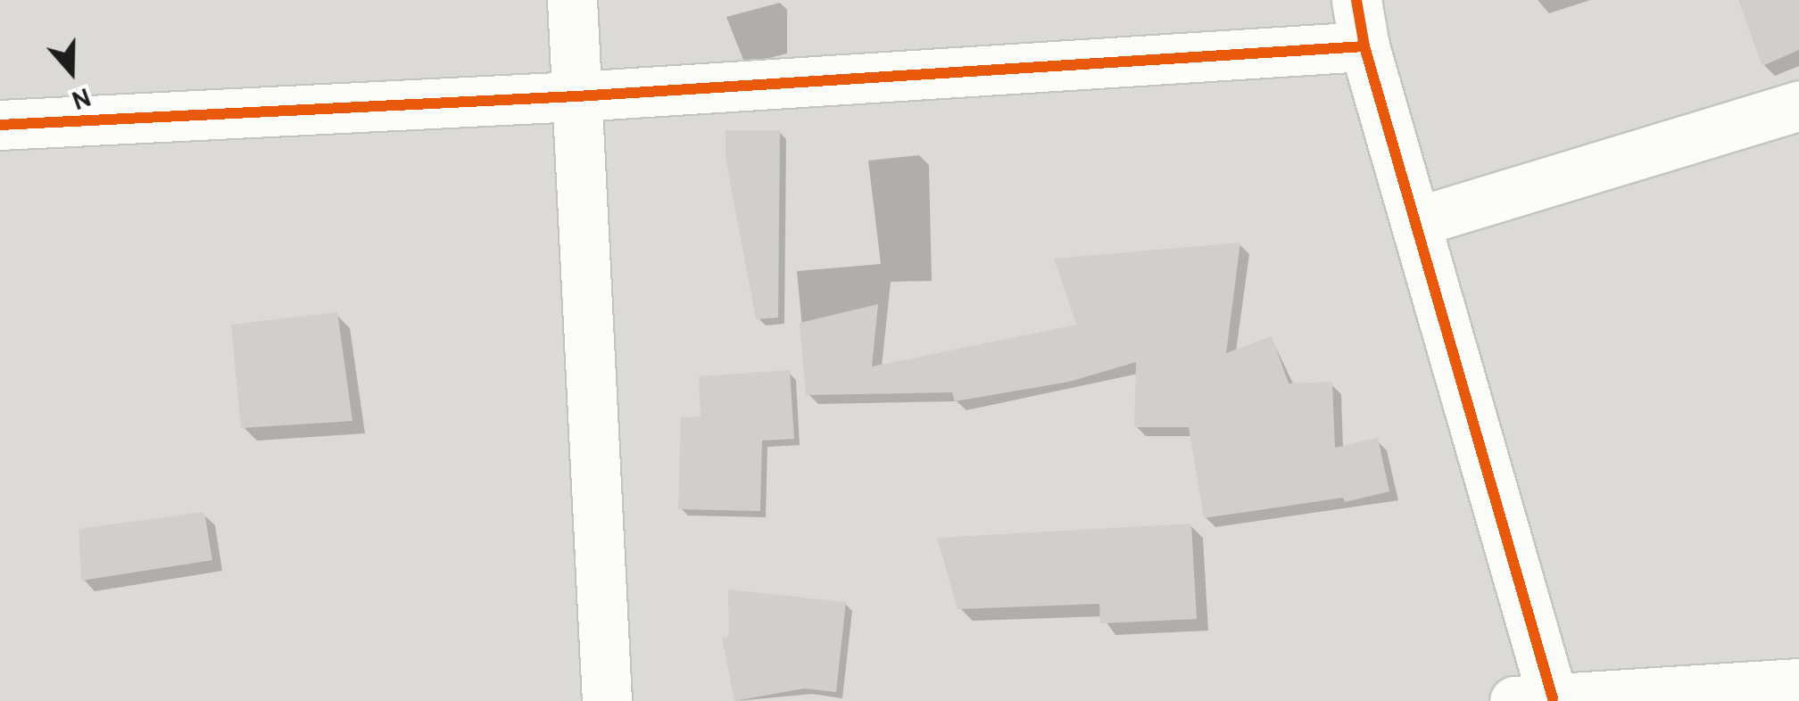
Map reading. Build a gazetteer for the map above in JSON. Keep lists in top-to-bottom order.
{
  "north": "bottom"
}
